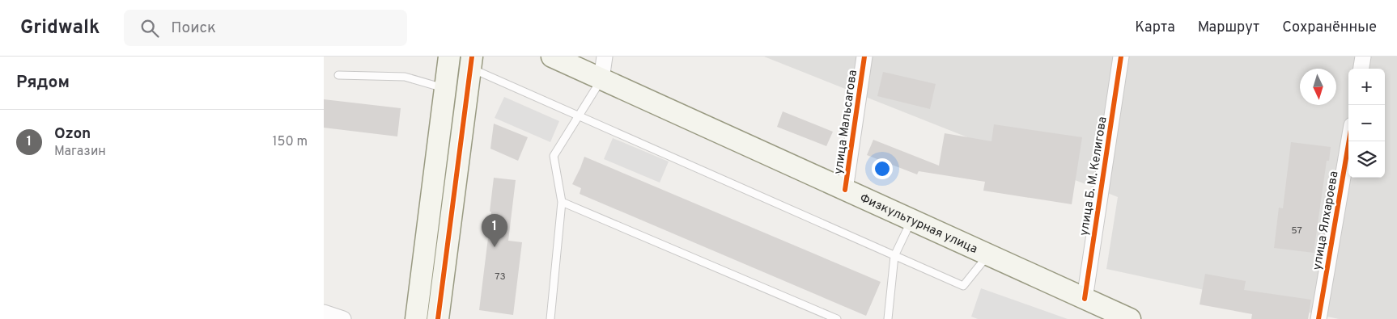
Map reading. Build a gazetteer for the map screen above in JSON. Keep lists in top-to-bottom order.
{
  "streets": {
    "main road": ["Физкультурная улица"],
    "street": ["улица Мальсагова", "улица Б. М. Келигова", "улица Ялхароева"]
  },
  "crossings": [
    ["улица Мальсагова", "Физкультурная улица"],
    ["улица Б. М. Келигова", "Физкультурная улица"]
  ],
  "house_numbers": ["57", "73"],
  "north": "bottom",
  "page": {
    "header": "Gridwalk",
    "search": "Поиск",
    "nav": ["Карта", "Маршрут", "Сохранённые"],
    "heading": "Рядом",
    "map_buttons": ["+", "−"],
    "list": [
      {
        "mark": "1",
        "name": "Ozon",
        "note": "Магазин",
        "value": "150 m"
      }
    ],
    "pins": "1"
  }
}
